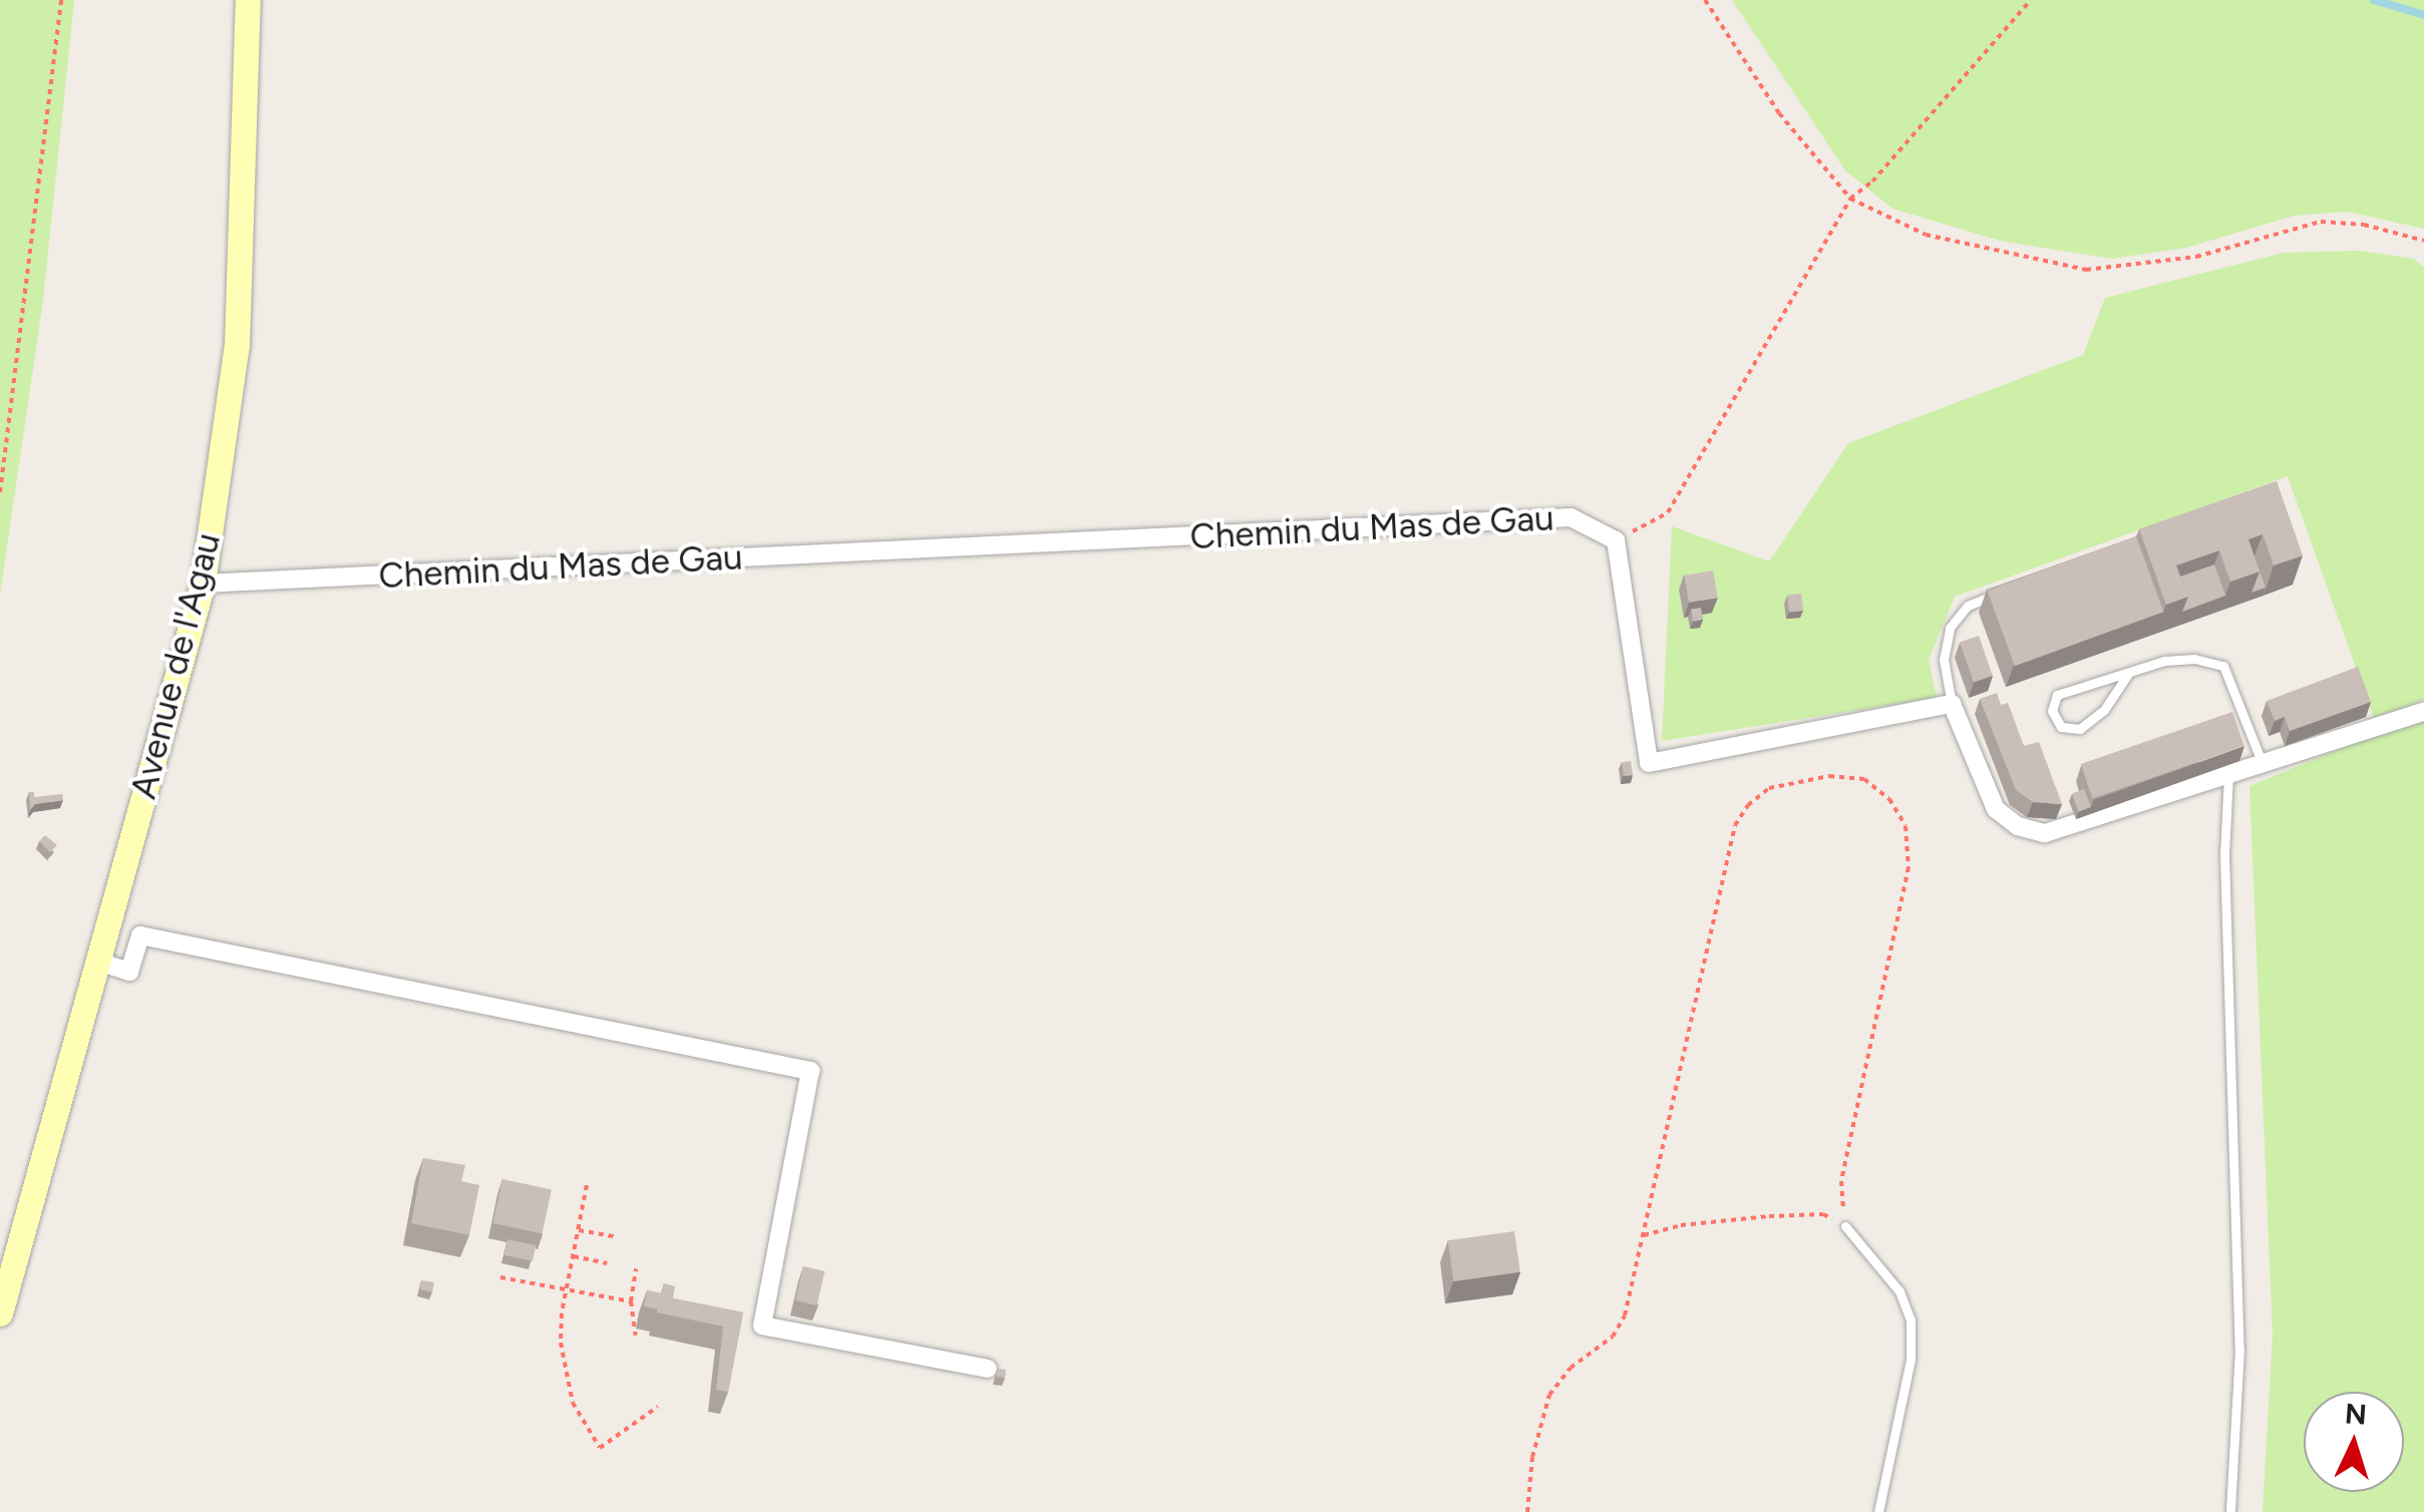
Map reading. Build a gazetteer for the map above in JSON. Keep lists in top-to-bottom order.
{
  "streets": {
    "street": ["Chemin du Mas de Gau", "Avenue de l'Agau"]
  },
  "crossings": [
    ["Chemin du Mas de Gau", "Avenue de l'Agau"]
  ],
  "north": "top"
}
